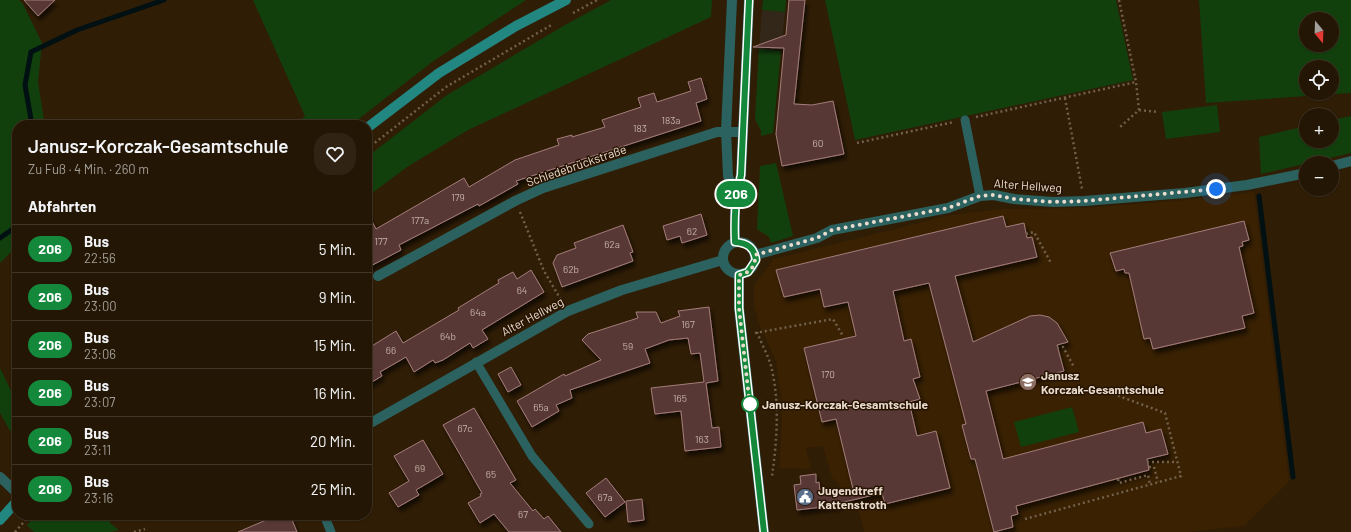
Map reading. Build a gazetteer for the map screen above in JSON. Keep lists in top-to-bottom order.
{
  "streets": {
    "street": ["Schledebrückstraße", "Alter Hellweg"]
  },
  "places": {
    "school or university": ["Janusz Korczak-Gesamtschule"],
    "other": ["Janusz-Korczak-Gesamtschule"],
    "public building": ["Jugendtreff Kattenstroth"]
  },
  "lines": ["bus line 206"],
  "house_numbers": [
    "183a",
    "183",
    "60",
    "179",
    "177a",
    "62",
    "177",
    "62a",
    "62b",
    "64",
    "64a",
    "167",
    "64b",
    "59",
    "66",
    "170",
    "165",
    "65a",
    "67c",
    "163",
    "69",
    "65",
    "67a",
    "67"
  ],
  "north": "bottom",
  "page": {
    "on_map": "206",
    "map_buttons": ["+", "−"],
    "heading": [
      ["Janusz-Korczak-Gesamtschule", "Zu Fuß · 4 Min. · 260 m"],
      "Abfahrten"
    ],
    "list": [
      {
        "mark": "206",
        "name": "Bus",
        "note": "22:56",
        "value": "5 Min."
      },
      {
        "mark": "206",
        "name": "Bus",
        "note": "23:00",
        "value": "9 Min."
      },
      {
        "mark": "206",
        "name": "Bus",
        "note": "23:06",
        "value": "15 Min."
      },
      {
        "mark": "206",
        "name": "Bus",
        "note": "23:07",
        "value": "16 Min."
      },
      {
        "mark": "206",
        "name": "Bus",
        "note": "23:11",
        "value": "20 Min."
      },
      {
        "mark": "206",
        "name": "Bus",
        "note": "23:16",
        "value": "25 Min."
      }
    ]
  }
}
